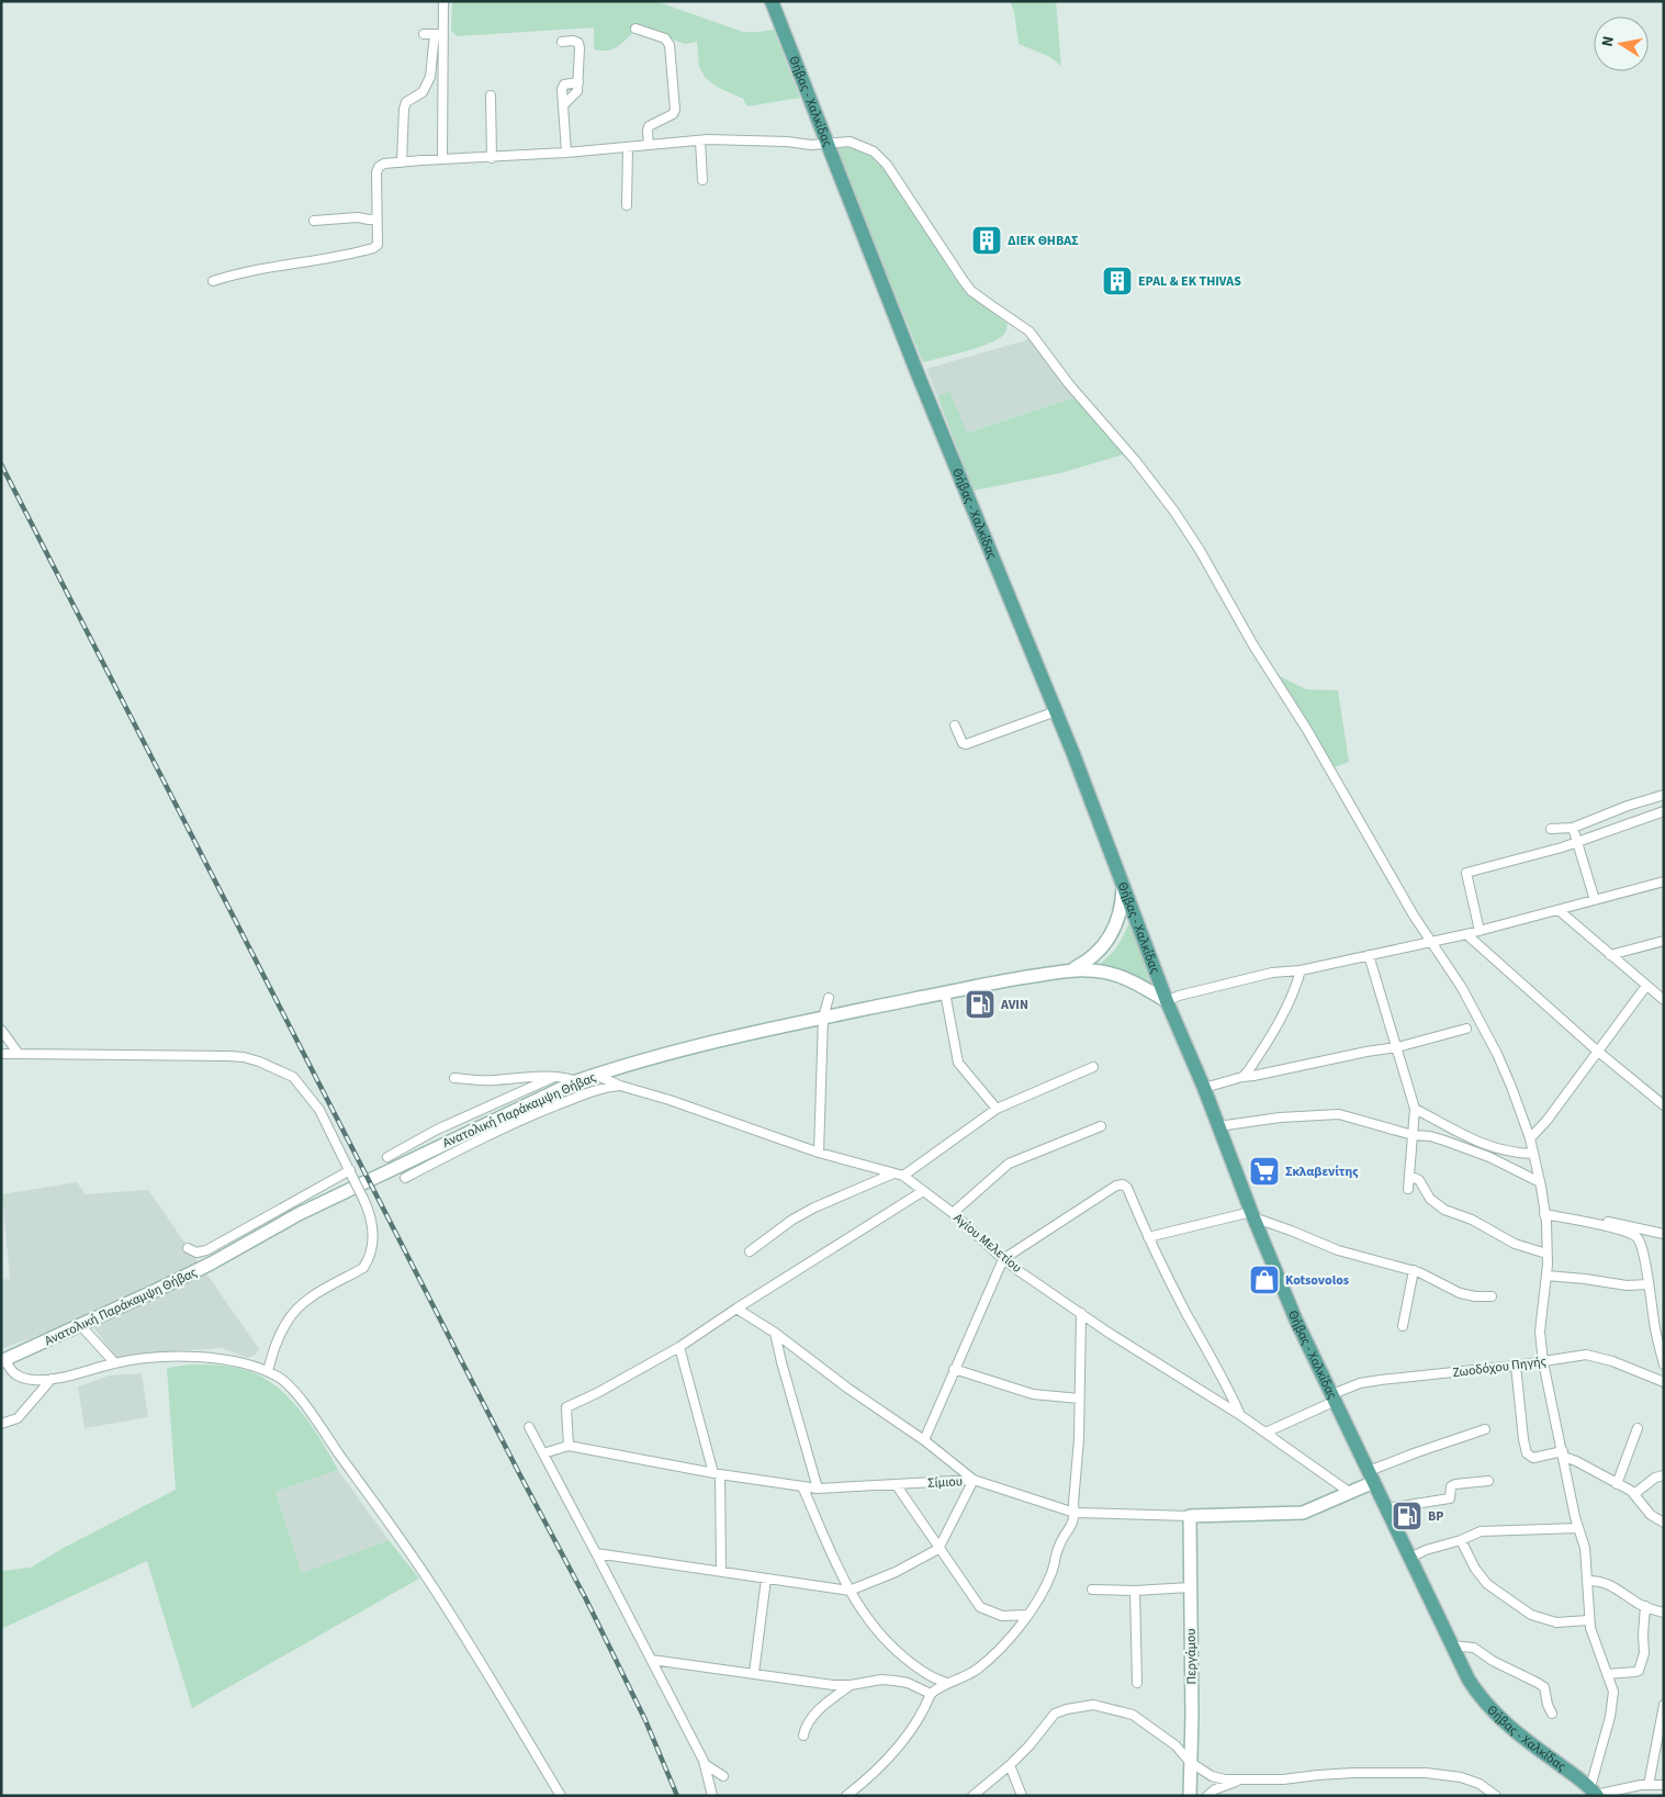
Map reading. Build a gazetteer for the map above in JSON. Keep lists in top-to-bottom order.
{
  "streets": {
    "main road": [
      "Θήβας - Χαλκίδας",
      "Ανατολική Παράκαμψη Θήβας",
      "Σίμιου",
      "Περγάμου"
    ],
    "street": ["Αγίου Μελετίου", "Ζωοδόχου Πηγής"]
  },
  "crossings": [
    ["Θήβας - Χαλκίδας", "Ανατολική Παράκαμψη Θήβας"],
    ["Θήβας - Χαλκίδας", "Ζωοδόχου Πηγής"],
    ["Ανατολική Παράκαμψη Θήβας", "Αγίου Μελετίου"],
    ["Αγίου Μελετίου", "Ζωοδόχου Πηγής"],
    ["Αγίου Μελετίου", "Σίμιου"],
    ["Σίμιου", "Περγάμου"]
  ],
  "places": {
    "building": ["ΔΙΕΚ ΘΗΒΑΣ", "EPAL & EK THIVAS"],
    "fuel station": ["AVIN", "BP"],
    "supermarket": ["Σκλαβενίτης"],
    "shop": ["Kotsovolos"]
  },
  "north": "left"
}
